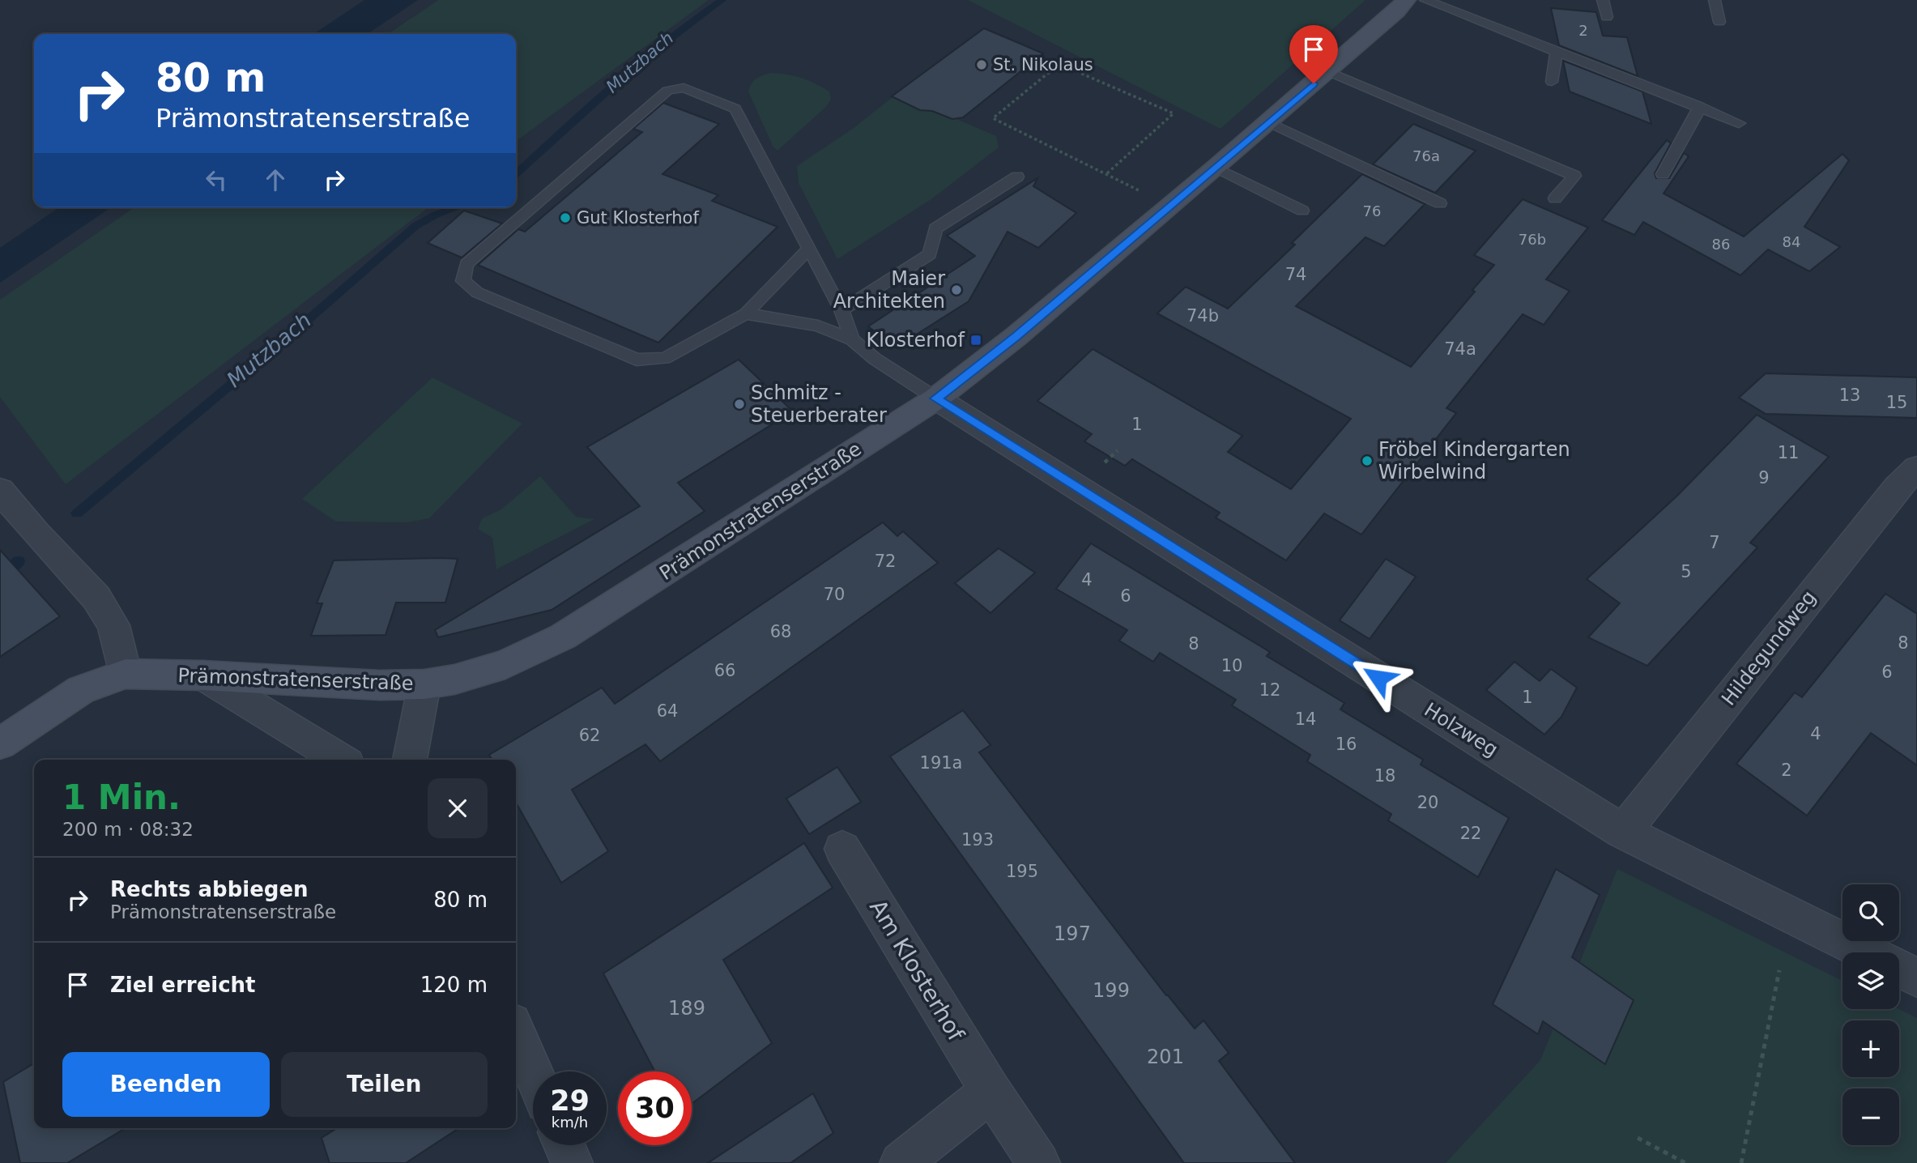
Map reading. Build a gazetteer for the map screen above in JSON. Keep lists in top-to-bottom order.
{
  "streets": {
    "main road": ["Prämonstratenserstraße"],
    "street": ["Hildegundweg", "Holzweg", "Am Klosterhof"]
  },
  "crossings": [
    ["Prämonstratenserstraße", "Holzweg"],
    ["Hildegundweg", "Holzweg"]
  ],
  "water": ["Mutzbach"],
  "places": {
    "other": [
      "St. Nikolaus",
      "Gut Klosterhof",
      "Maier Architekten",
      "Schmitz - Steuerberater",
      "Fröbel Kindergarten Wirbelwind"
    ],
    "transit": ["Klosterhof"]
  },
  "house_numbers": [
    "2",
    "76a",
    "76",
    "76b",
    "84",
    "86",
    "74",
    "74b",
    "74a",
    "13",
    "15",
    "1",
    "11",
    "9",
    "7",
    "72",
    "5",
    "4",
    "70",
    "6",
    "68",
    "8",
    "8",
    "10",
    "66",
    "6",
    "12",
    "1",
    "64",
    "14",
    "4",
    "62",
    "16",
    "191a",
    "2",
    "18",
    "20",
    "22",
    "193",
    "195",
    "197",
    "199",
    "189",
    "201"
  ],
  "page": {
    "turn": ["80 m", "Prämonstratenserstraße"],
    "heading": ["1 Min.", "200 m · 08:32"],
    "list": [
      {
        "name": "Rechts abbiegen",
        "note": "Prämonstratenserstraße",
        "value": "80 m"
      },
      {
        "name": "Ziel erreicht",
        "value": "120 m"
      }
    ],
    "map_buttons": ["+", "−"],
    "buttons": ["Beenden", "Teilen"],
    "speed": "29 km/h",
    "limit": "30"
  }
}
